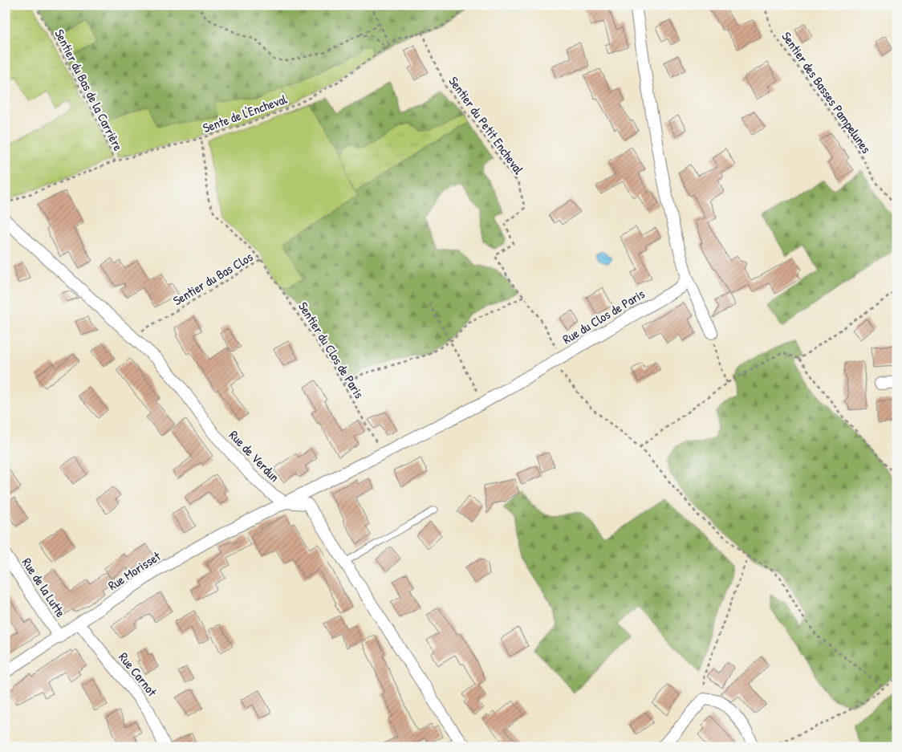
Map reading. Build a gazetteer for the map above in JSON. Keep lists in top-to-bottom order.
{
  "streets": {
    "street": [
      "Rue du Clos de Paris",
      "Rue de Verdun",
      "Rue Morisset",
      "Rue de la Lutte",
      "Rue Carnot"
    ],
    "path": [
      "Sentier du Bas de la Carrière",
      "Sentier des Basses Pampelunes",
      "Sente de l'Encheval",
      "Sentier du Petit Encheval",
      "Sentier du Bas Clos",
      "Sentier du Clos de Paris"
    ]
  },
  "crossings": [
    ["Sentier du Bas de la Carrière", "Sente de l'Encheval"],
    ["Sente de l'Encheval", "Sentier du Petit Encheval"],
    ["Sente de l'Encheval", "Sentier du Bas Clos"],
    ["Sentier du Petit Encheval", "Rue du Clos de Paris"],
    ["Sentier du Bas Clos", "Sentier du Clos de Paris"],
    ["Sentier du Bas Clos", "Rue de Verdun"],
    ["Rue du Clos de Paris", "Sentier du Clos de Paris"],
    ["Rue du Clos de Paris", "Rue de Verdun"],
    ["Rue du Clos de Paris", "Rue Morisset"],
    ["Rue de Verdun", "Rue Morisset"],
    ["Rue Morisset", "Rue de la Lutte"],
    ["Rue Morisset", "Rue Carnot"]
  ]
}
